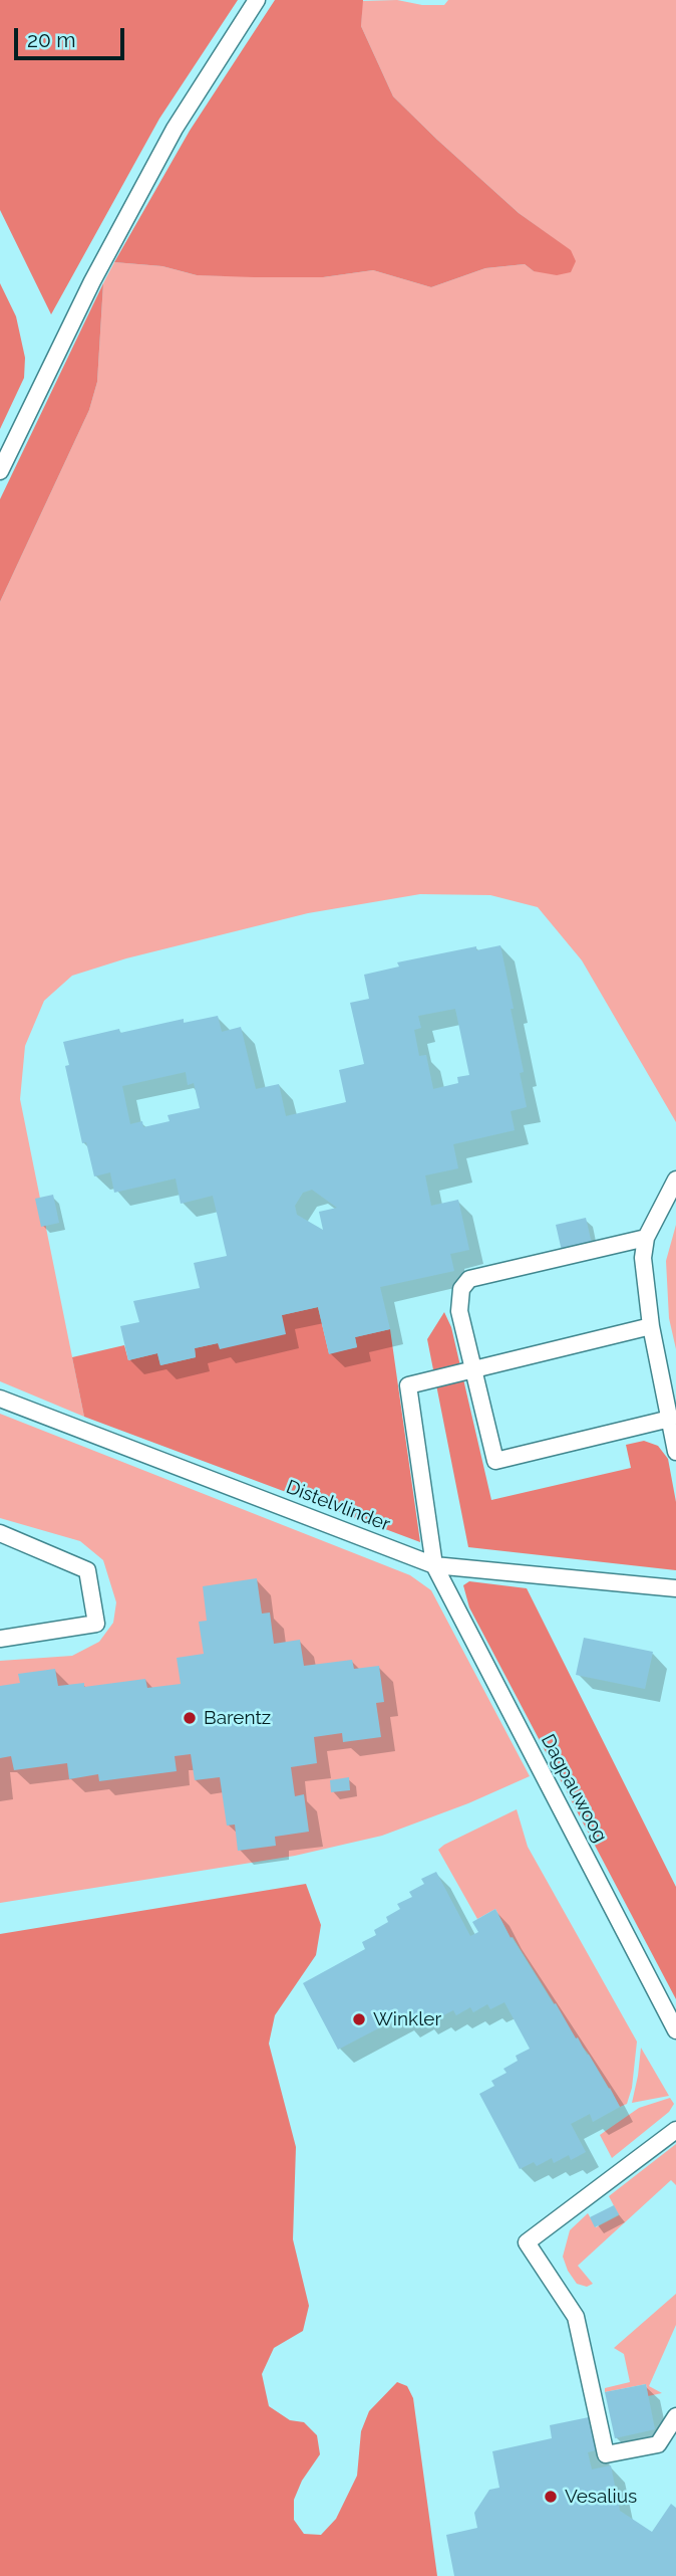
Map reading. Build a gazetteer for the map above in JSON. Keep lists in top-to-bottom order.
{
  "streets": {
    "lane": ["Distelvlinder", "Dagpauwoog"]
  },
  "crossings": [
    ["Distelvlinder", "Dagpauwoog"]
  ],
  "places": ["Barentz", "Winkler", "Vesalius"],
  "scale_bar": "20 m"
}
